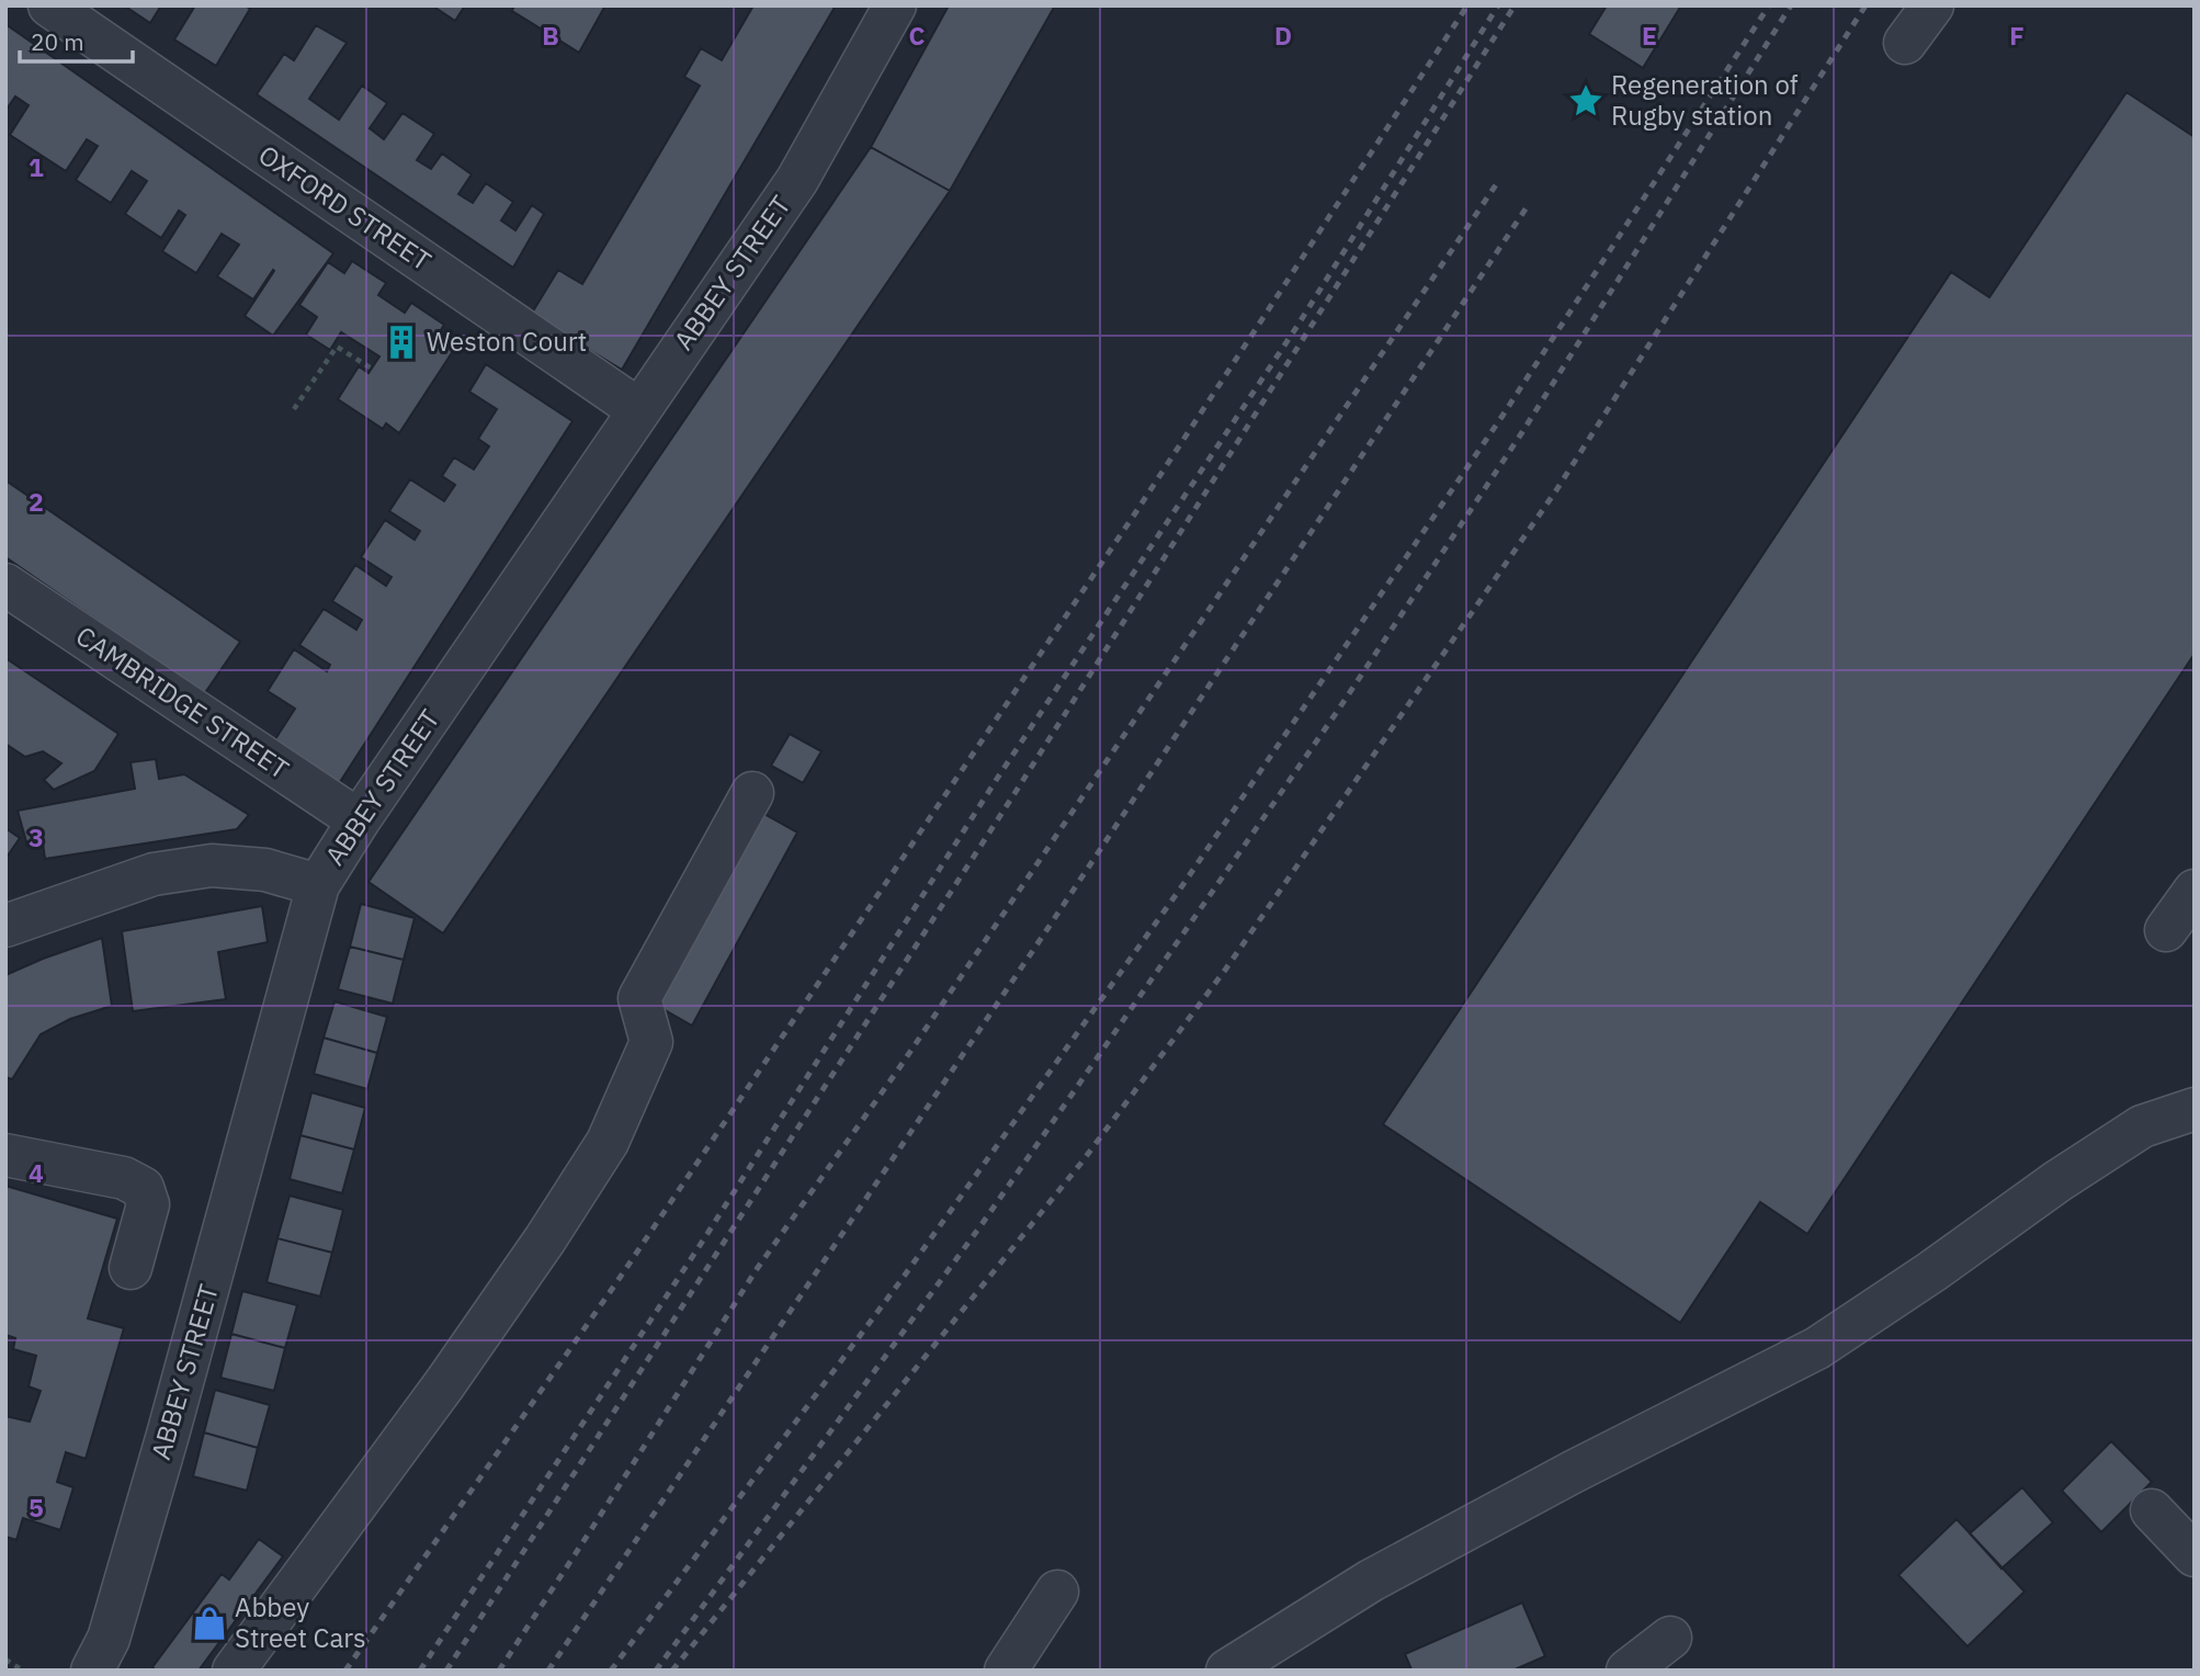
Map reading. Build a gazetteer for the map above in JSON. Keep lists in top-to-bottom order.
{
  "streets": {
    "street": ["OXFORD STREET", "ABBEY STREET", "CAMBRIDGE STREET"]
  },
  "crossings": [
    ["OXFORD STREET", "ABBEY STREET"],
    ["ABBEY STREET", "CAMBRIDGE STREET"]
  ],
  "places": {
    "place": ["Regeneration of Rugby station"],
    "building": ["Weston Court"],
    "shop": ["Abbey Street Cars"]
  },
  "scale_bar": "20 m",
  "grid": {
    "columns": [
      "B",
      "C",
      "D",
      "E",
      "F"
    ],
    "rows": [
      "1",
      "2",
      "3",
      "4",
      "5"
    ]
  }
}
